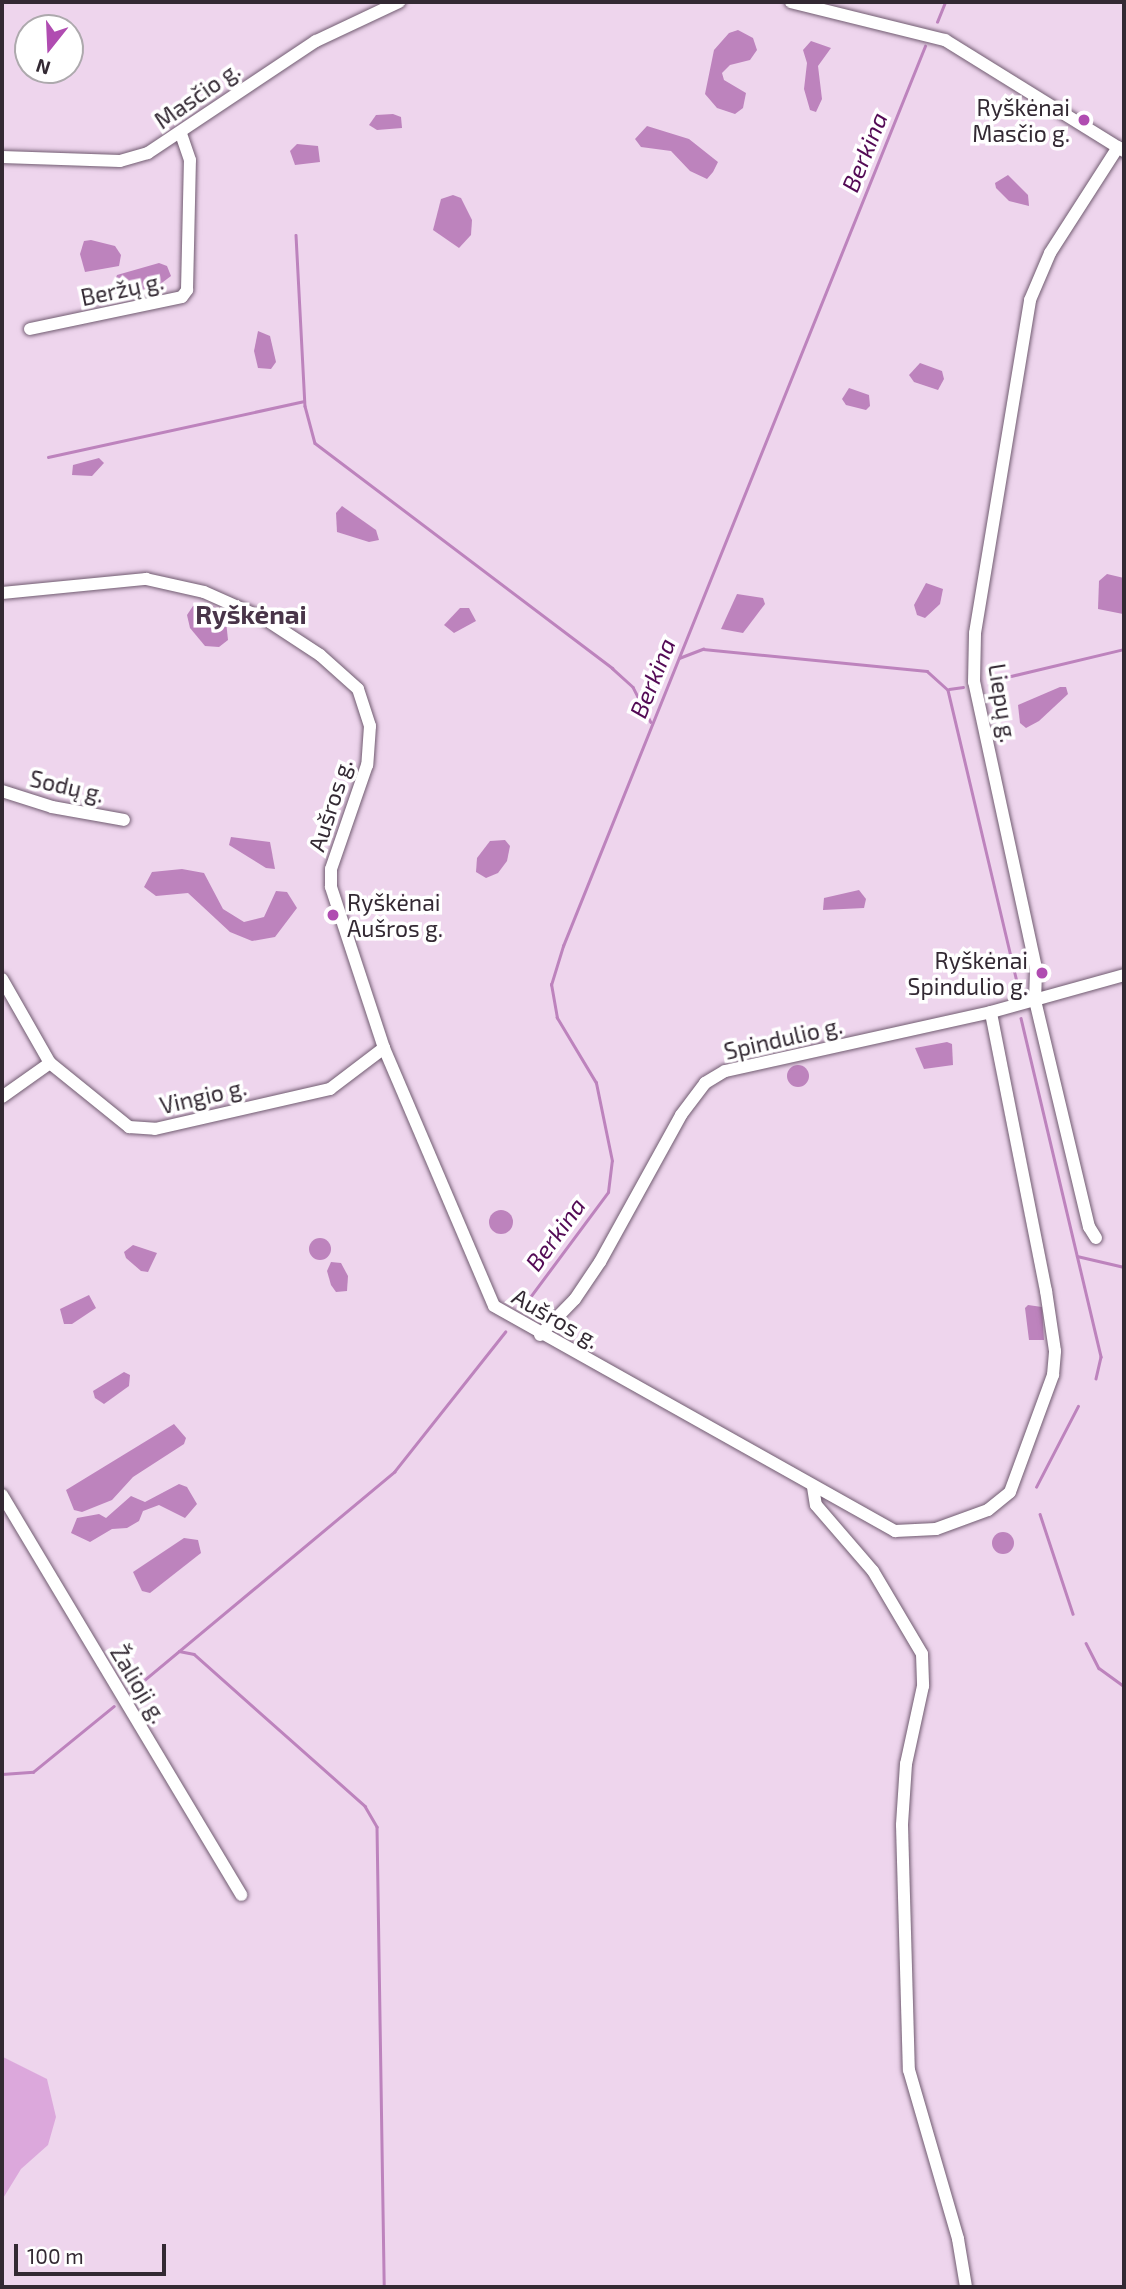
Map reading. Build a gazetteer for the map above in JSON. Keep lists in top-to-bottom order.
{
  "streets": {
    "street": [
      "Masčio g.",
      "Beržų g.",
      "Liepų g.",
      "Sodų g.",
      "Aušros g.",
      "Spindulio g.",
      "Vingio g.",
      "Žalioji g."
    ]
  },
  "crossings": [
    ["Masčio g.", "Beržų g."],
    ["Liepų g.", "Spindulio g."],
    ["Aušros g.", "Spindulio g."],
    ["Aušros g.", "Vingio g."]
  ],
  "districts": ["Ryškėnai"],
  "water": ["Berkina"],
  "places": ["Ryškėnai Masčio g.", "Ryškėnai Aušros g.", "Ryškėnai Spindulio g."],
  "scale_bar": "100 m",
  "north": "bottom"
}
